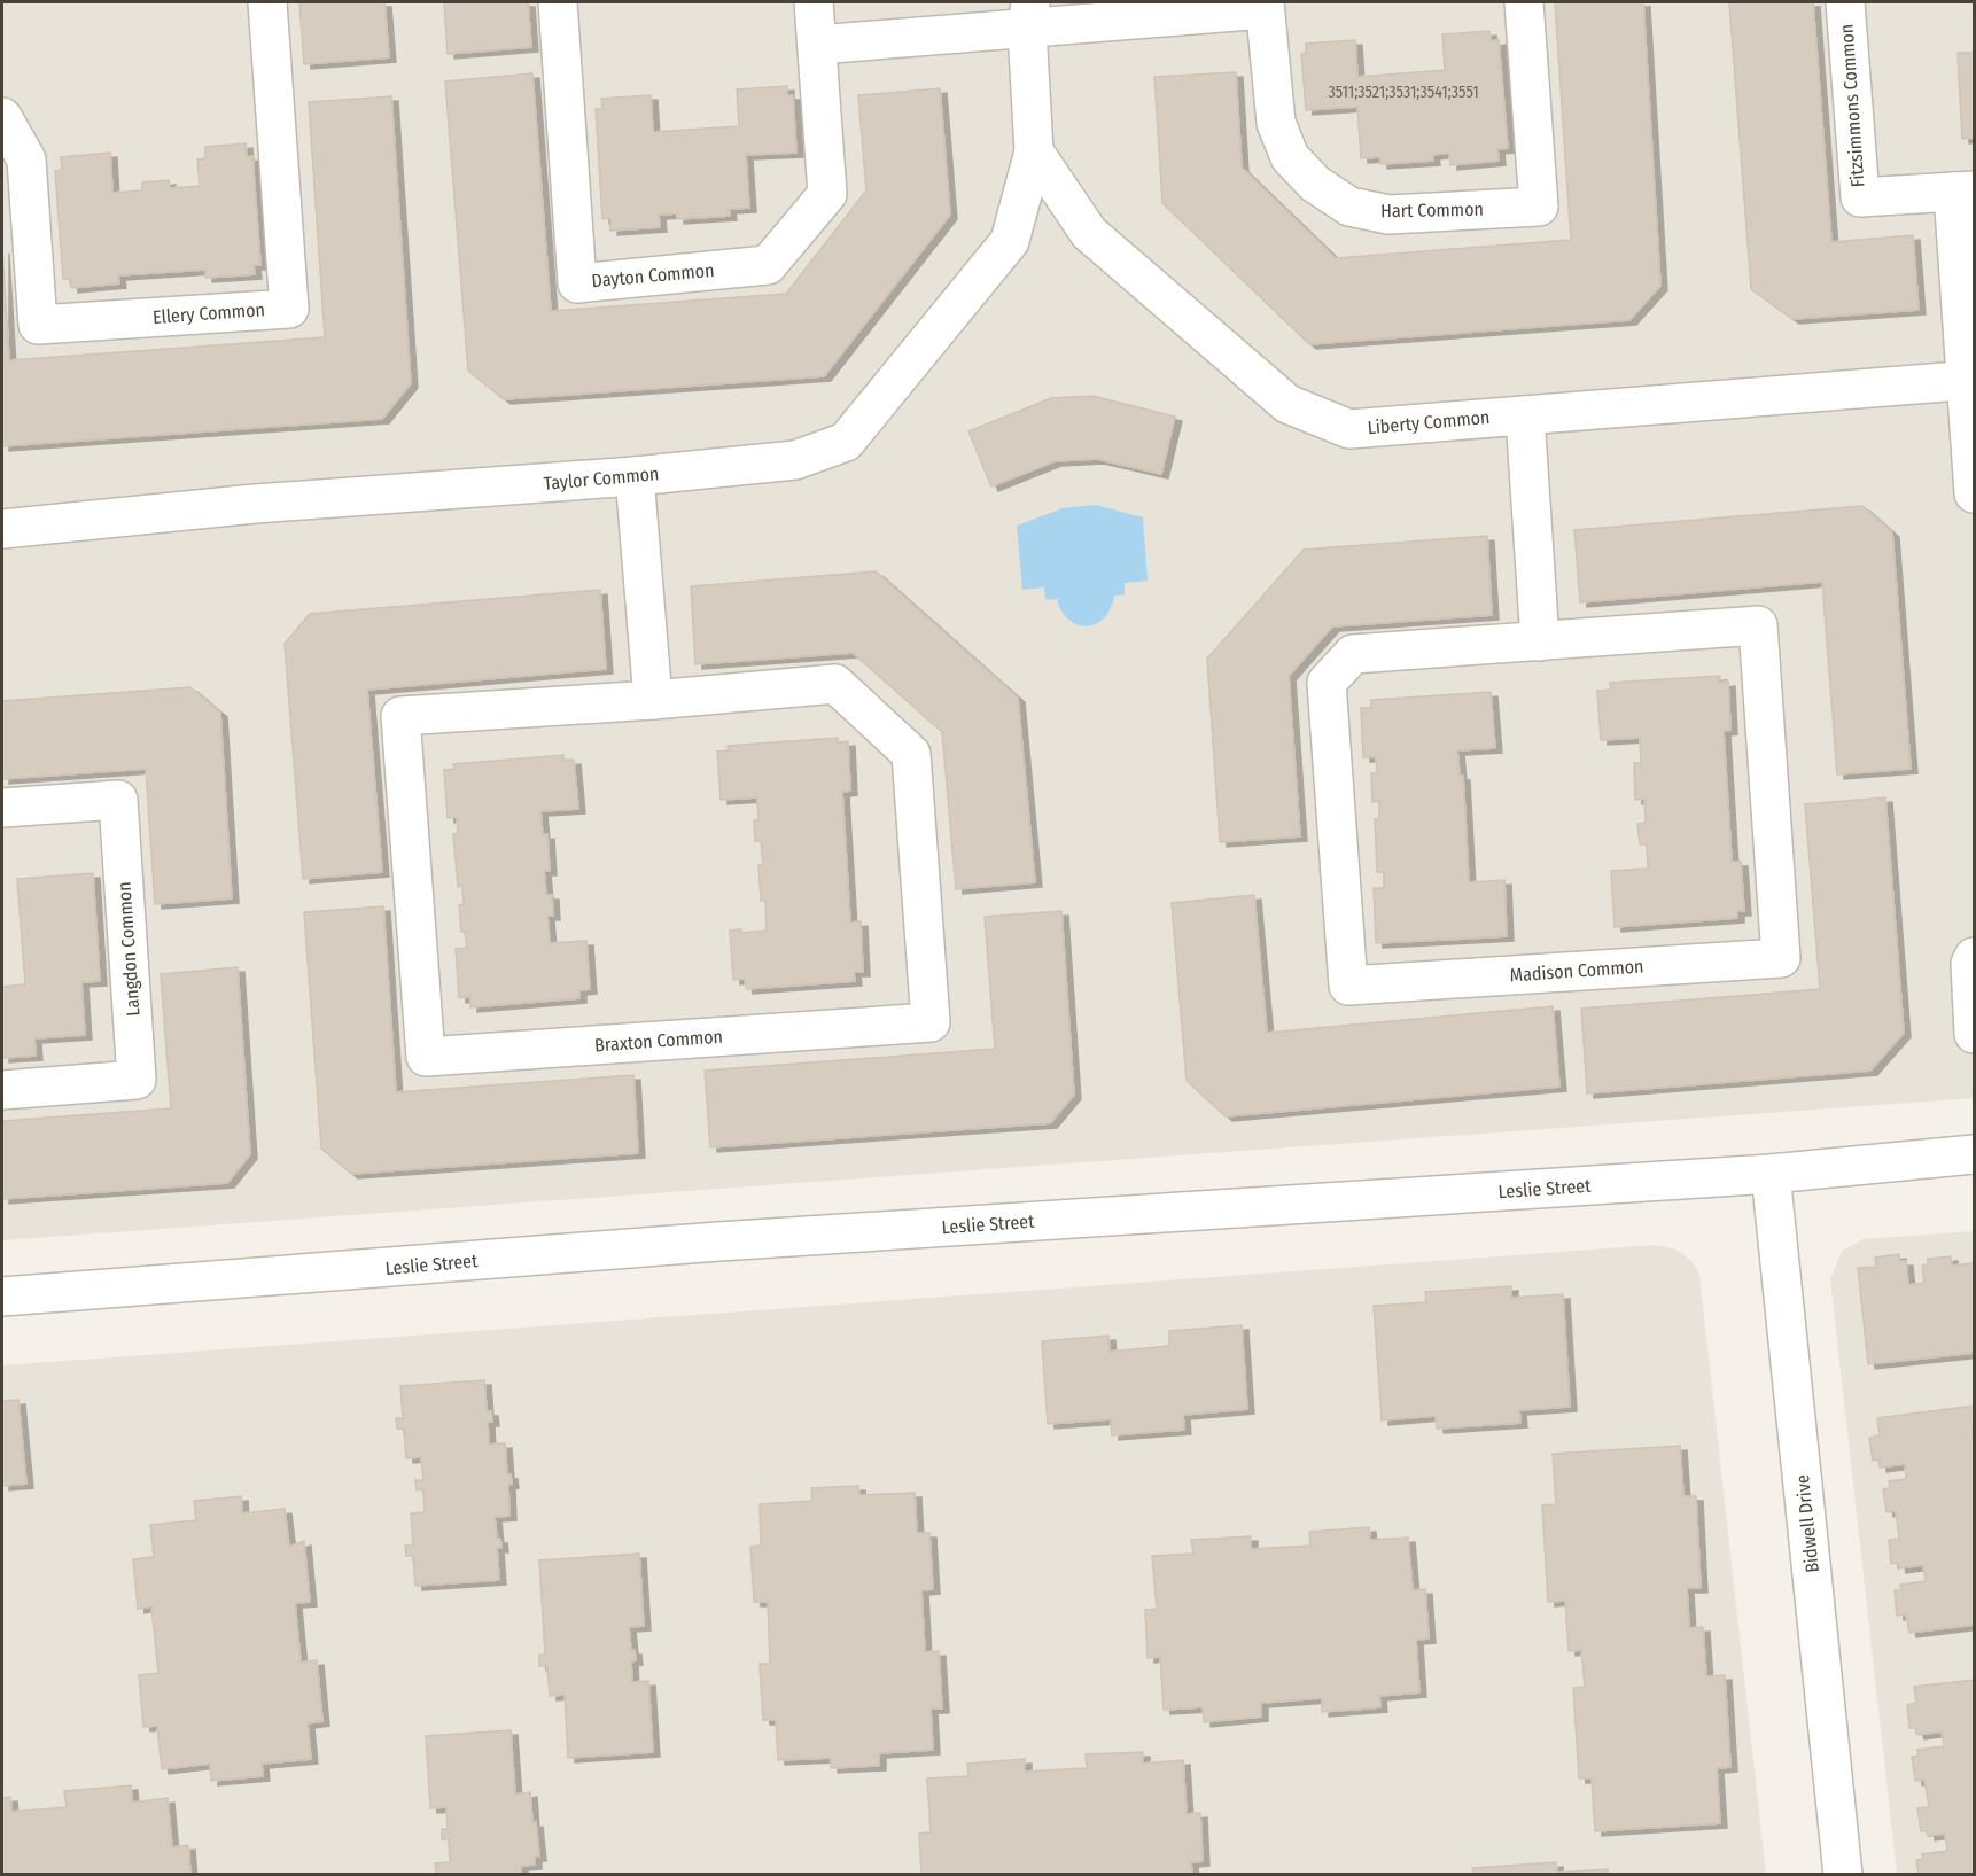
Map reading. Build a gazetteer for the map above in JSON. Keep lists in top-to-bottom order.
{
  "streets": {
    "street": [
      "Fitzsimmons Common",
      "Hart Common",
      "Dayton Common",
      "Ellery Common",
      "Liberty Common",
      "Taylor Common",
      "Langdon Common",
      "Madison Common",
      "Braxton Common",
      "Leslie Street",
      "Bidwell Drive"
    ]
  },
  "crossings": [
    ["Fitzsimmons Common", "Liberty Common"],
    ["Liberty Common", "Taylor Common"],
    ["Leslie Street", "Bidwell Drive"]
  ],
  "house_numbers": ["3511;3521;3531;3541;3551"]
}
